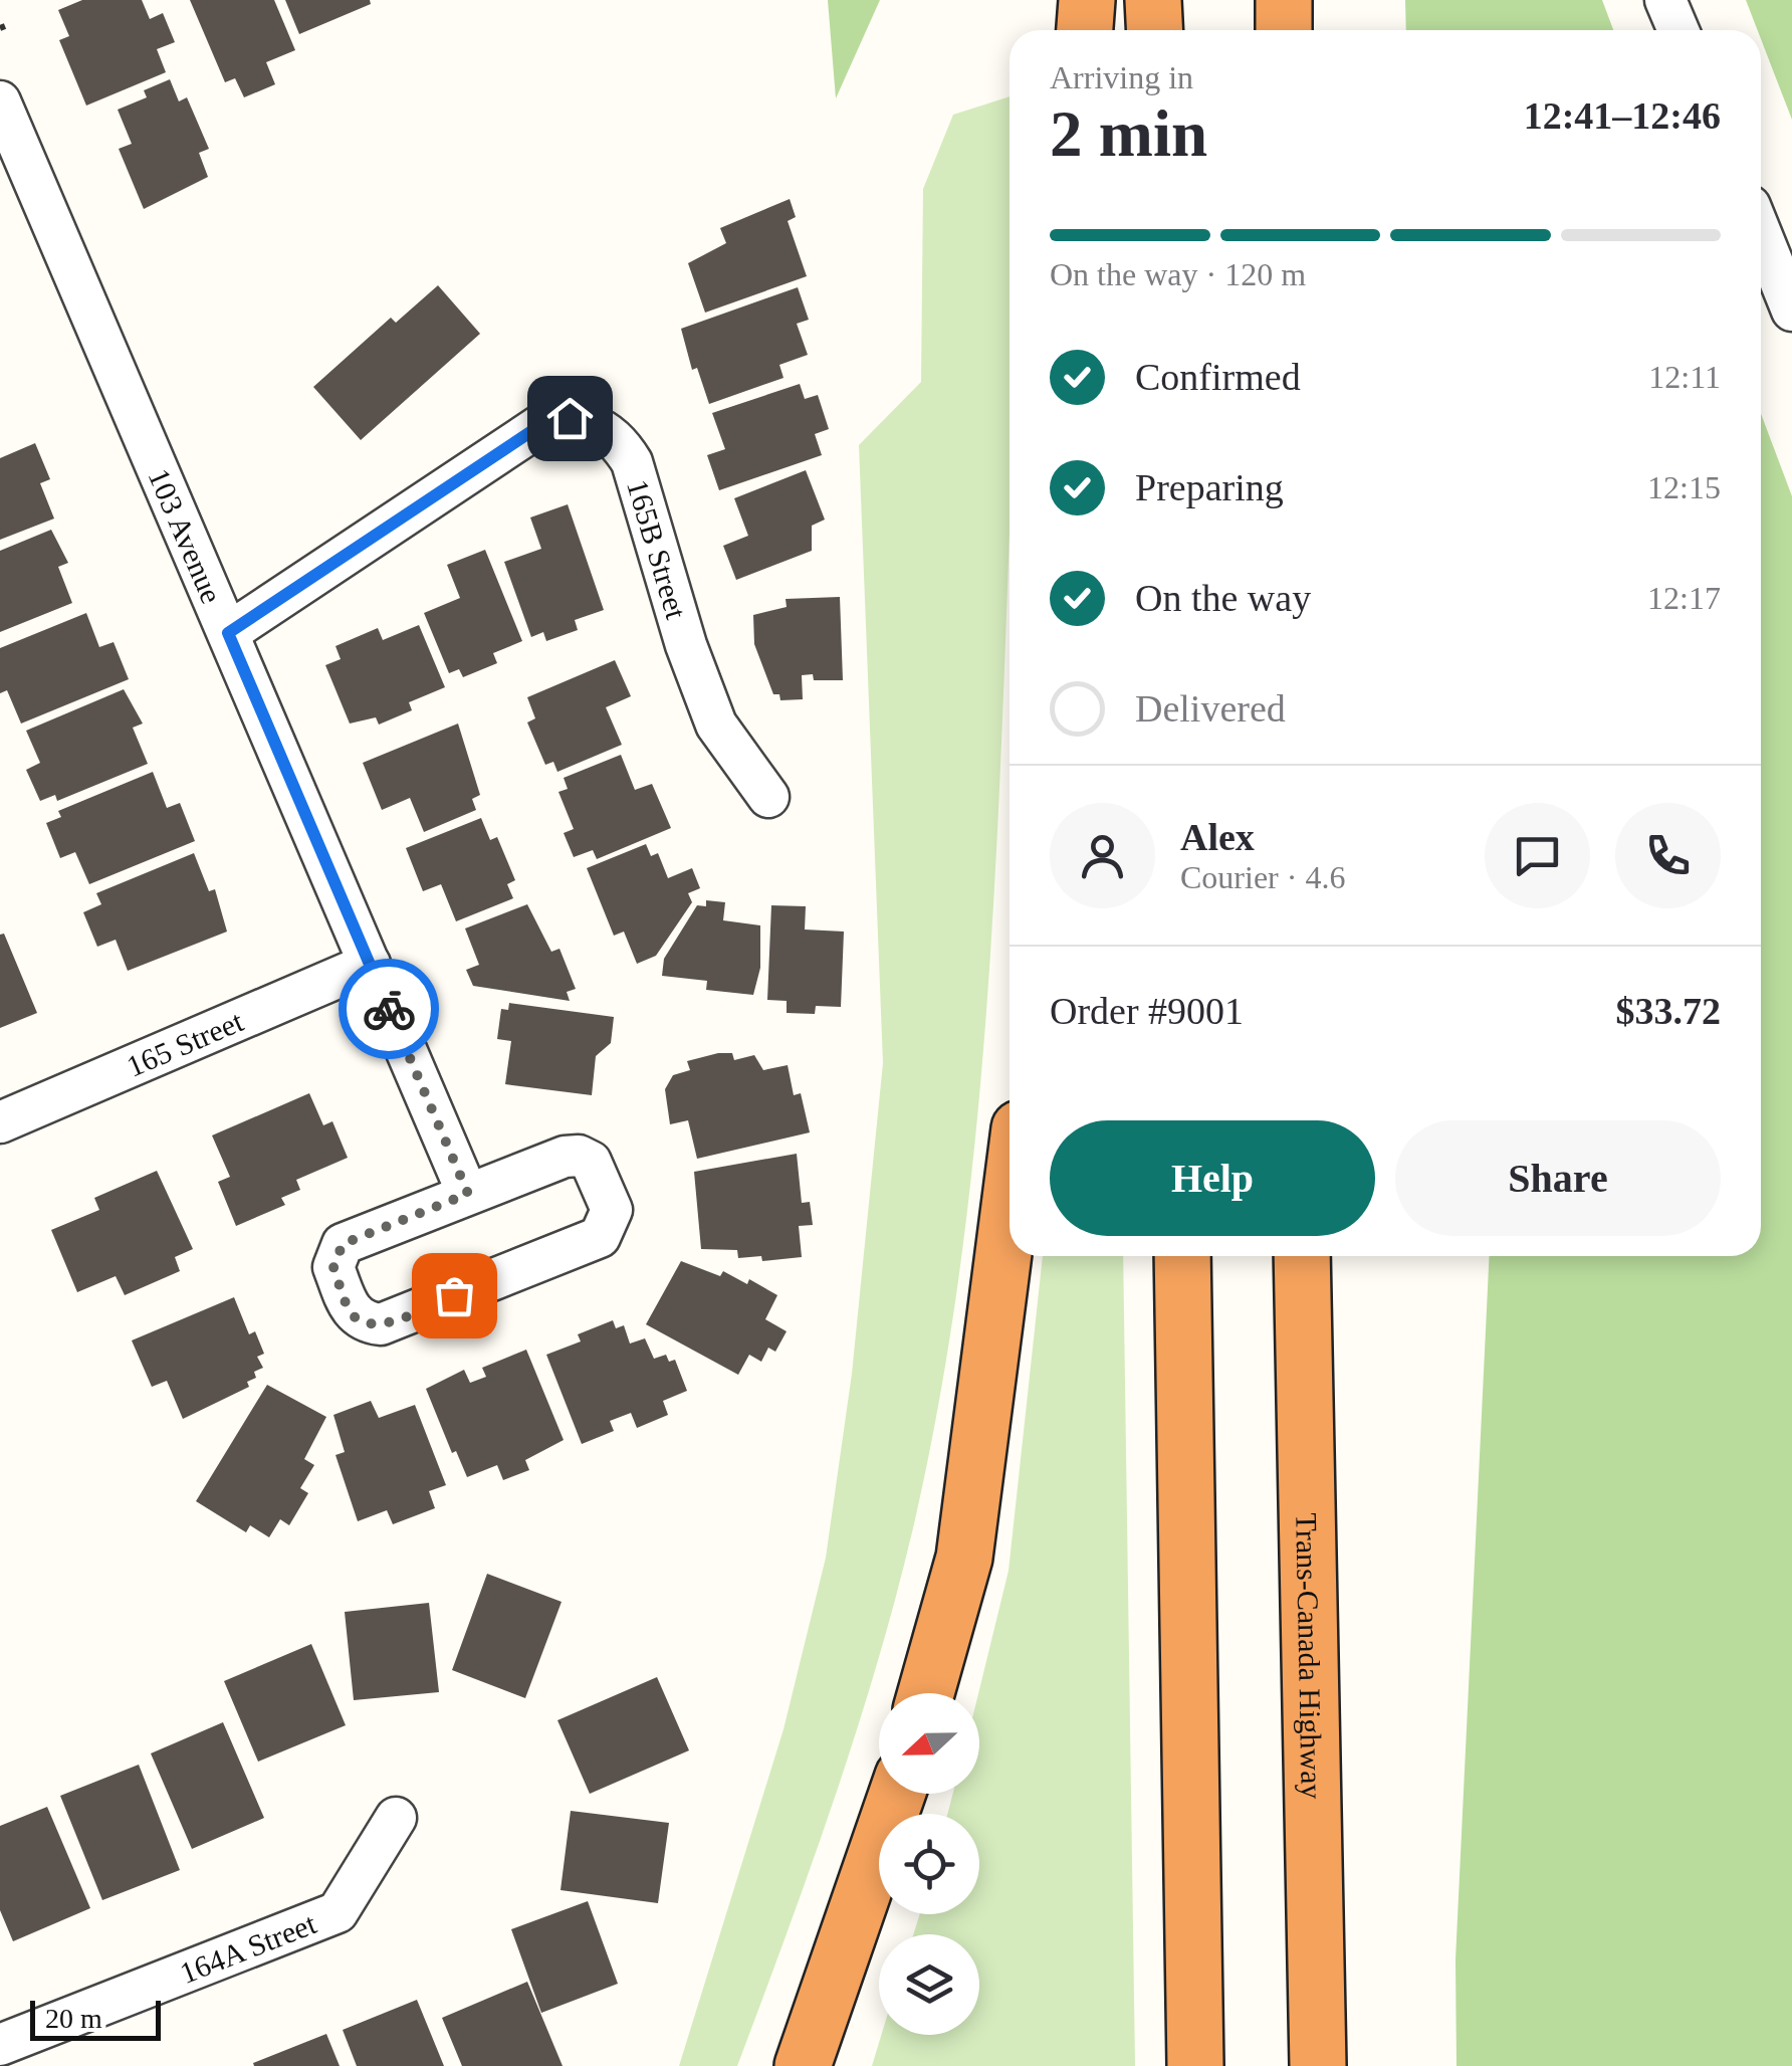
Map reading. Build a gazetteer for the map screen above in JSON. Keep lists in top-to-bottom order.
{
  "streets": {
    "highway": ["Trans-Canada Highway"],
    "street": [
      "103 Avenue",
      "165B Street",
      "165 Street",
      "164A Street"
    ]
  },
  "crossings": [
    ["103 Avenue", "165B Street"],
    ["103 Avenue", "165 Street"]
  ],
  "scale_bar": "20 m",
  "north": "left",
  "page": {
    "heading": ["2 min", "Arriving in", "12:41–12:46"],
    "panel": [
      "Alex",
      "Courier · 4.6",
      "Order #9001",
      "$33.72"
    ],
    "bar": "On the way · 120 m",
    "list": [
      ["Confirmed", "12:11"],
      ["Preparing", "12:15"],
      ["On the way", "12:17"],
      "Delivered"
    ],
    "buttons": ["Help", "Share"],
    "scale": "20 m"
  }
}
